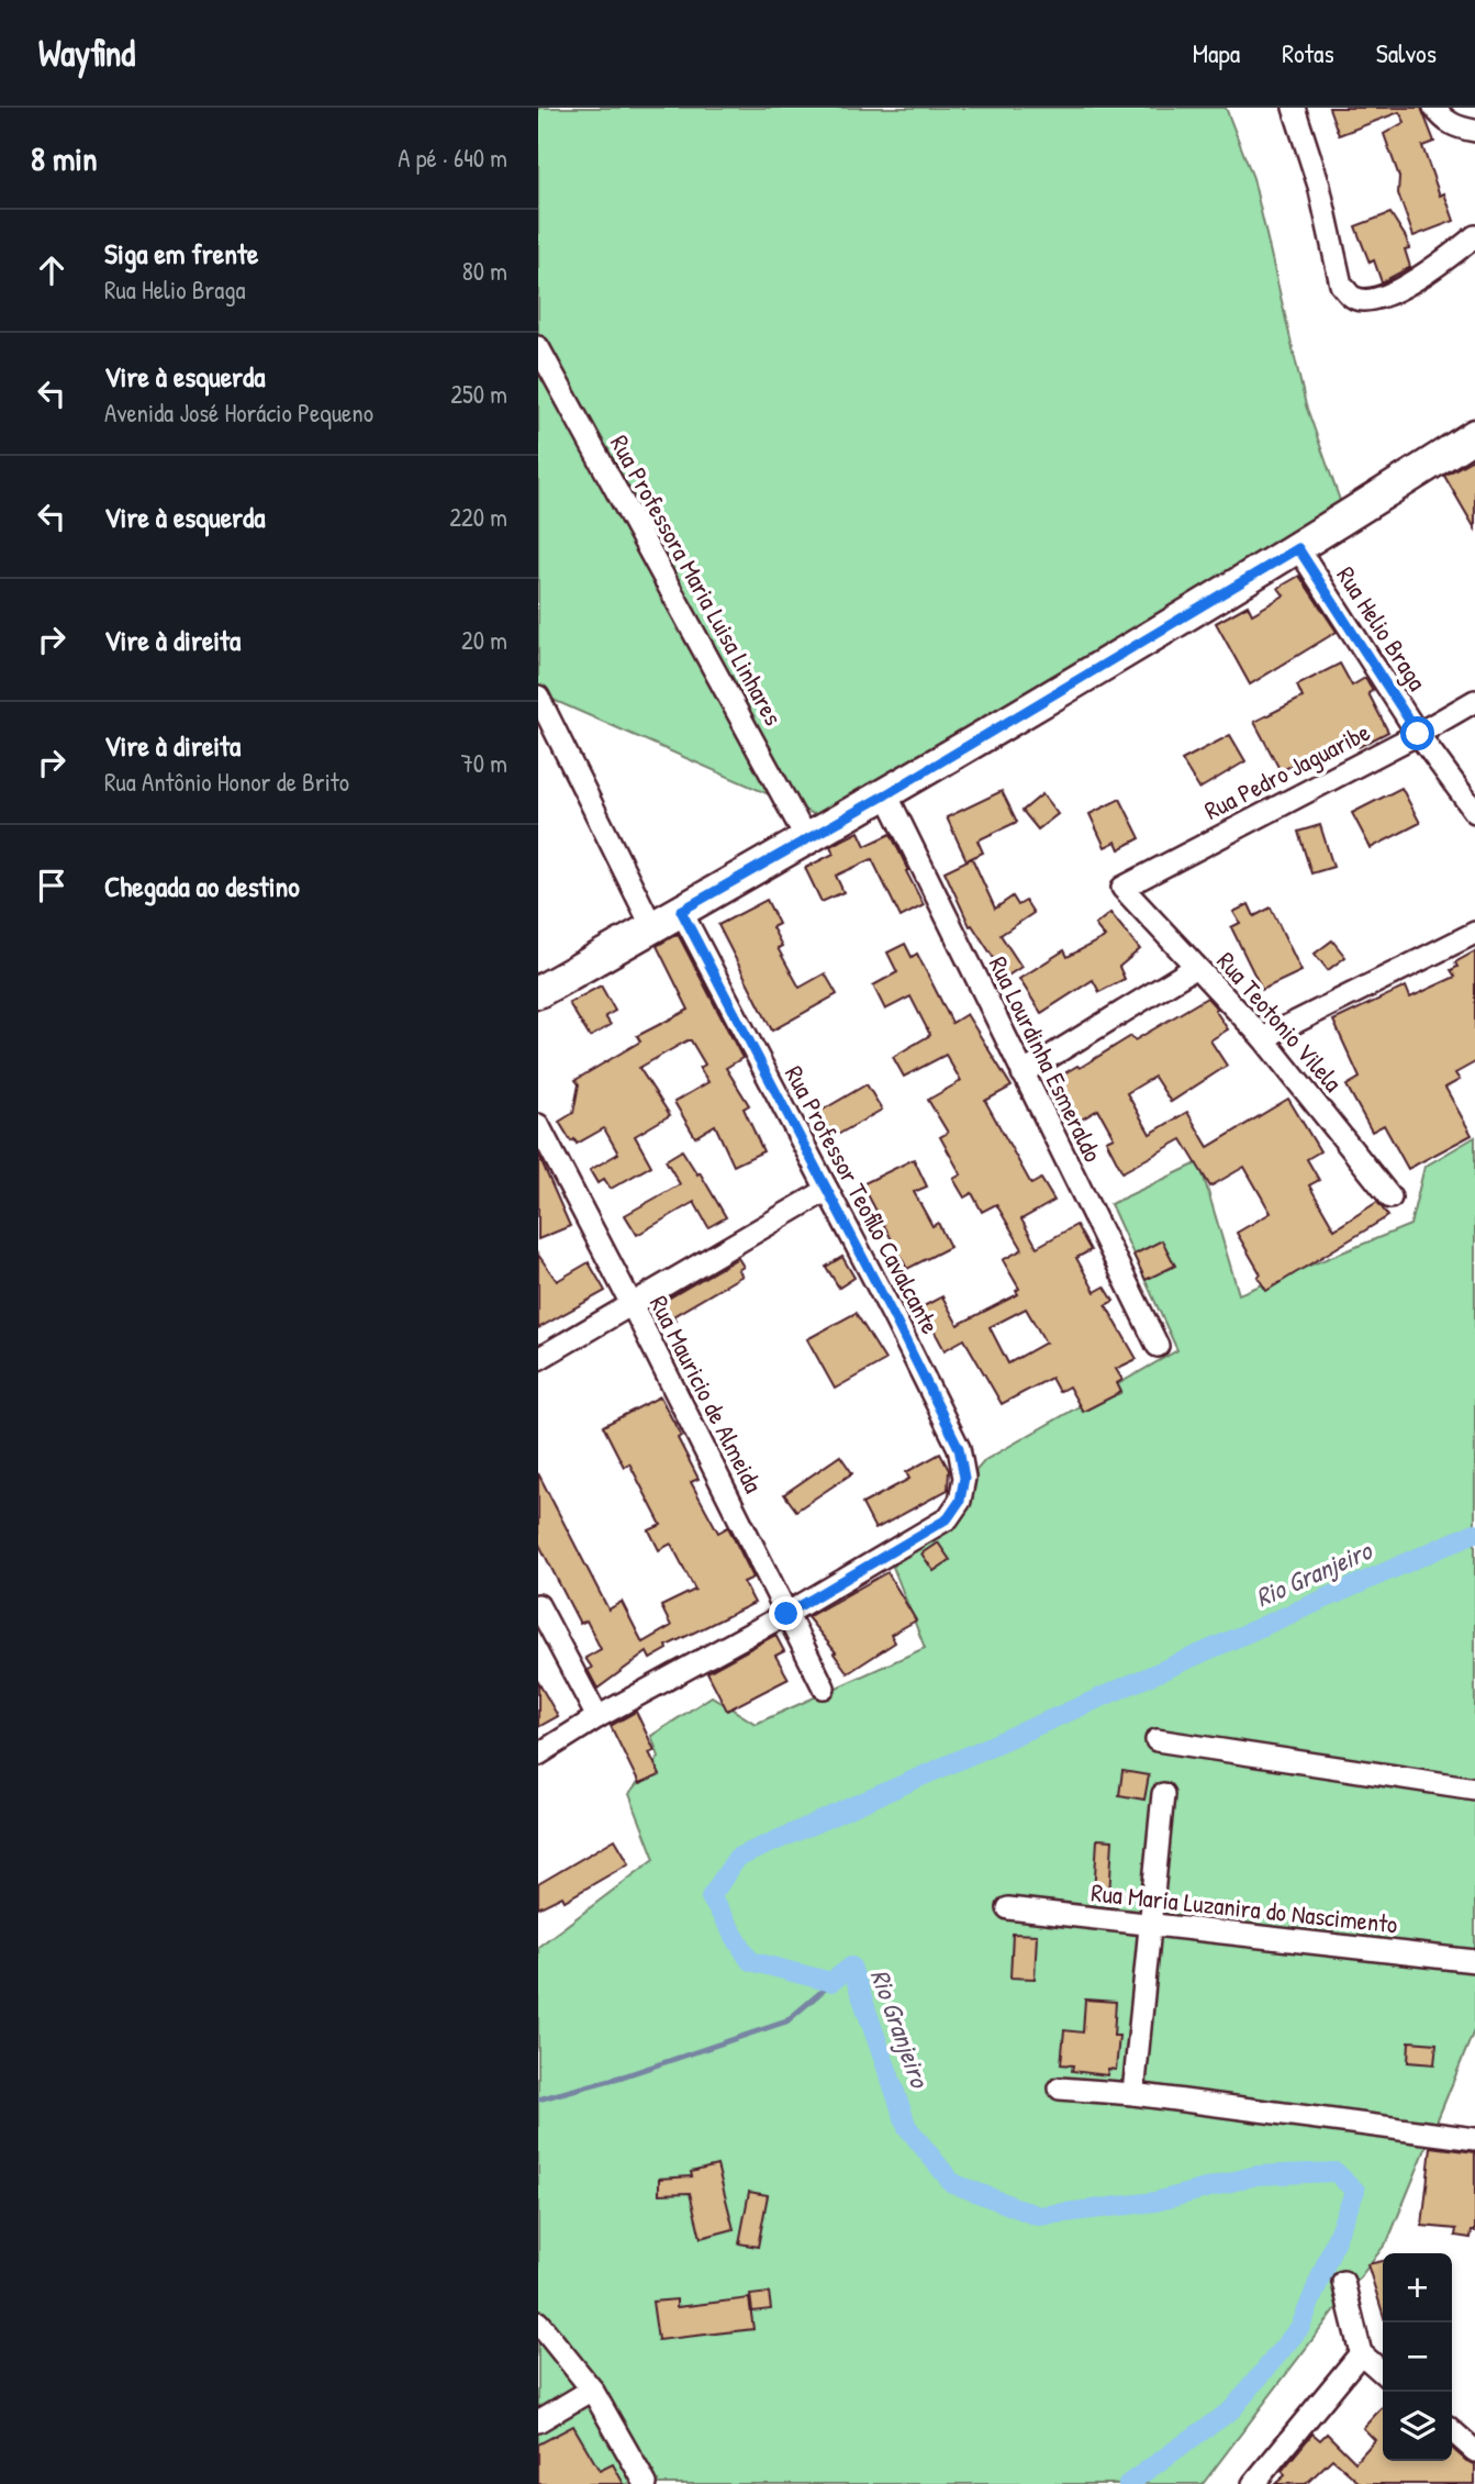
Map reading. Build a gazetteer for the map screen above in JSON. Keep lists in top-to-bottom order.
{
  "streets": {
    "street": [
      "Rua Professora Maria Luisa Linhares",
      "Rua Helio Braga",
      "Rua Pedro Jaguaribe",
      "Rua Teotonio Vilela",
      "Rua Lourdinha Esmeraldo",
      "Rua Professor Teofilo Cavalcante",
      "Rua Mauricio de Almeida",
      "Rua Maria Luzanira do Nascimento"
    ]
  },
  "crossings": [
    ["Rua Helio Braga", "Rua Pedro Jaguaribe"],
    ["Rua Pedro Jaguaribe", "Rua Teotonio Vilela"],
    ["Rua Professor Teofilo Cavalcante", "Rua Mauricio de Almeida"]
  ],
  "water": ["Rio Granjeiro"],
  "page": {
    "header": "Wayfind",
    "nav": ["Mapa", "Rotas", "Salvos"],
    "heading": ["8 min", "A pé · 640 m"],
    "list": [
      ["Siga em frente", "Rua Helio Braga", "80 m"],
      ["Vire à esquerda", "Avenida José Horácio Pequeno", "250 m"],
      ["Vire à esquerda", "220 m"],
      ["Vire à direita", "20 m"],
      ["Vire à direita", "Rua Antônio Honor de Brito", "70 m"],
      "Chegada ao destino"
    ],
    "map_buttons": ["+", "−"]
  }
}
